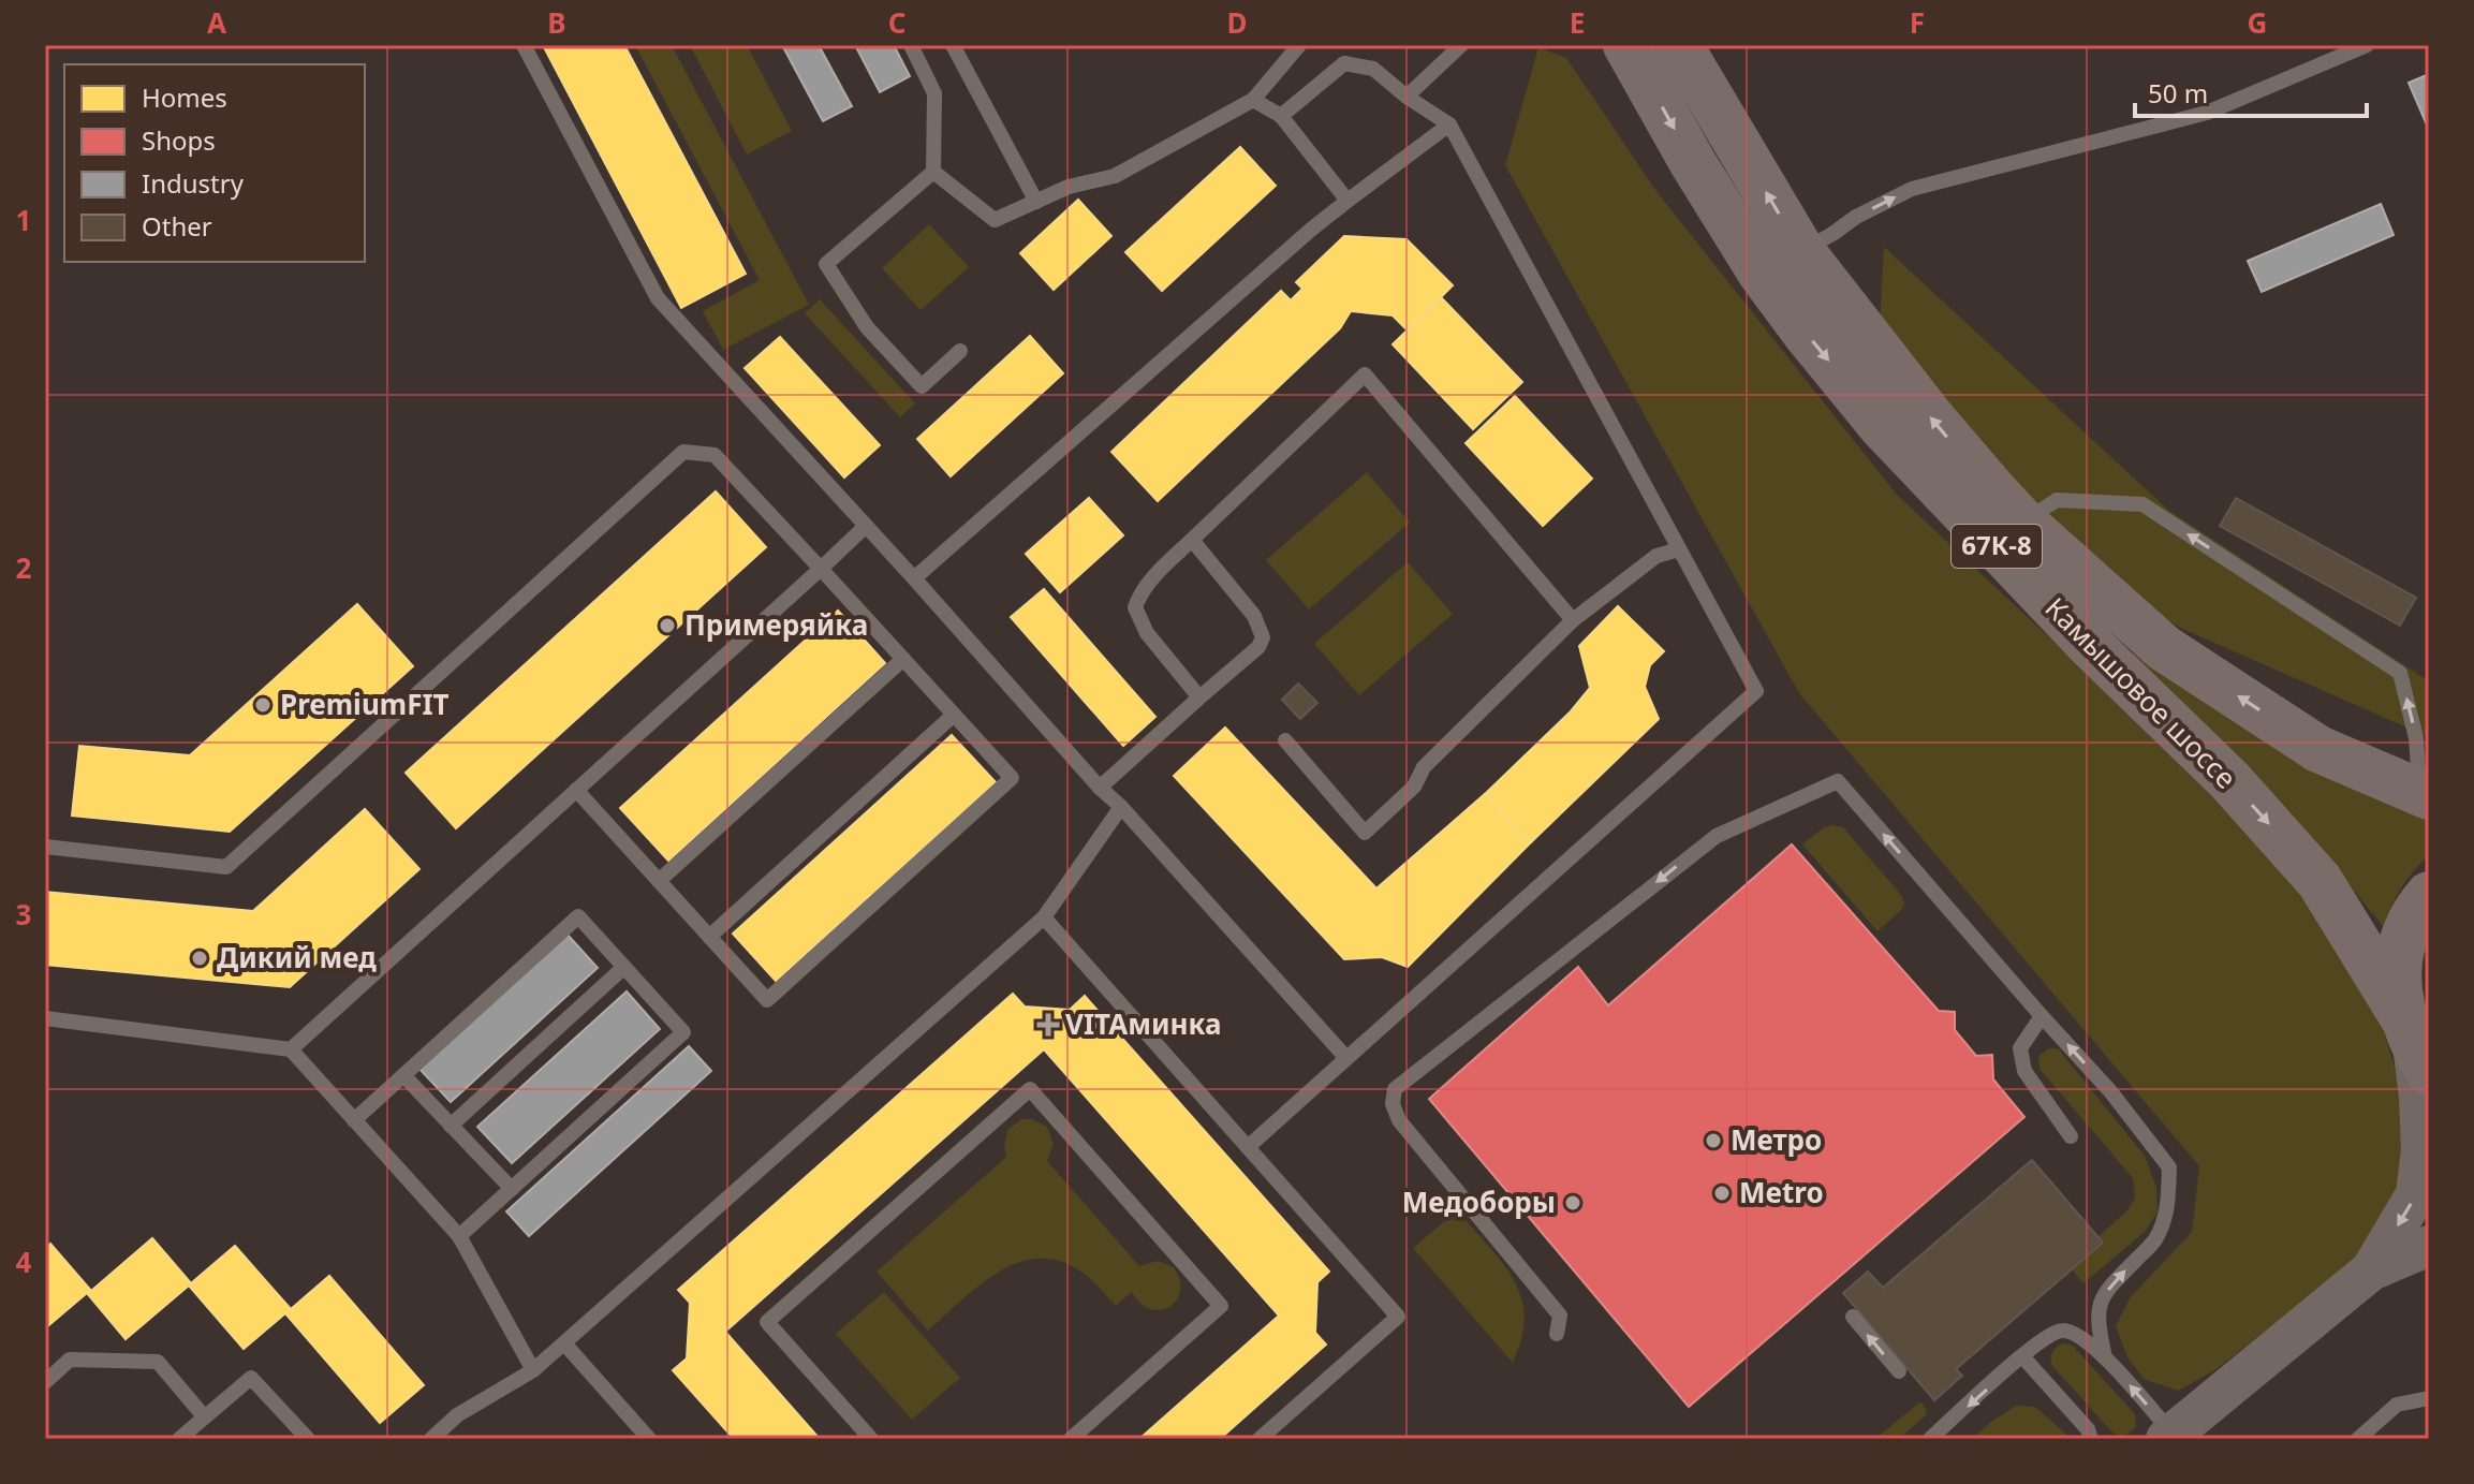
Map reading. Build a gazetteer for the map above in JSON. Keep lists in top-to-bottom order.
{
  "streets": {
    "main road": ["67К-8", "Камышовое шоссе"]
  },
  "places": {
    "other": [
      "Примеряйка",
      "PremiumFIT",
      "Дикий мед",
      "Метро",
      "Metro",
      "Медоборы"
    ],
    "health": ["VITAминка"]
  },
  "legend": [
    "Homes",
    "Shops",
    "Industry",
    "Other"
  ],
  "scale_bar": "50 m",
  "grid": {
    "columns": [
      "A",
      "B",
      "C",
      "D",
      "E",
      "F",
      "G"
    ],
    "rows": [
      "1",
      "2",
      "3",
      "4"
    ]
  }
}
